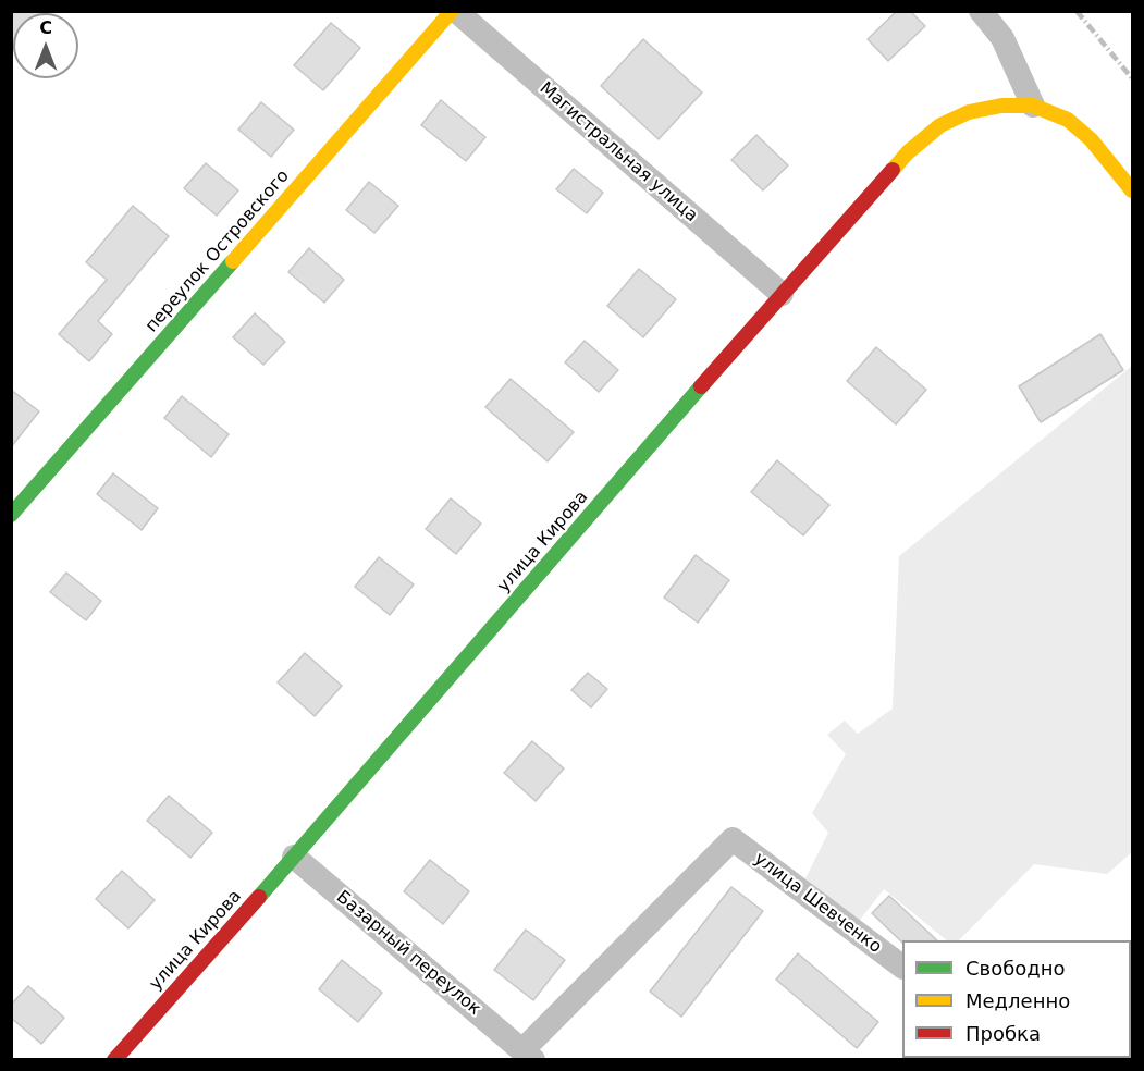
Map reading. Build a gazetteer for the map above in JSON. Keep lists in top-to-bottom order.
{
  "streets": {
    "main road": ["переулок Островского", "улица Кирова"],
    "street": ["Магистральная улица", "улица Шевченко", "Базарный переулок"]
  },
  "crossings": [
    ["Магистральная улица", "переулок Островского"],
    ["Магистральная улица", "улица Кирова"],
    ["улица Кирова", "Базарный переулок"],
    ["улица Шевченко", "Базарный переулок"]
  ],
  "legend": ["Свободно", "Медленно", "Пробка"],
  "north": "top"
}
